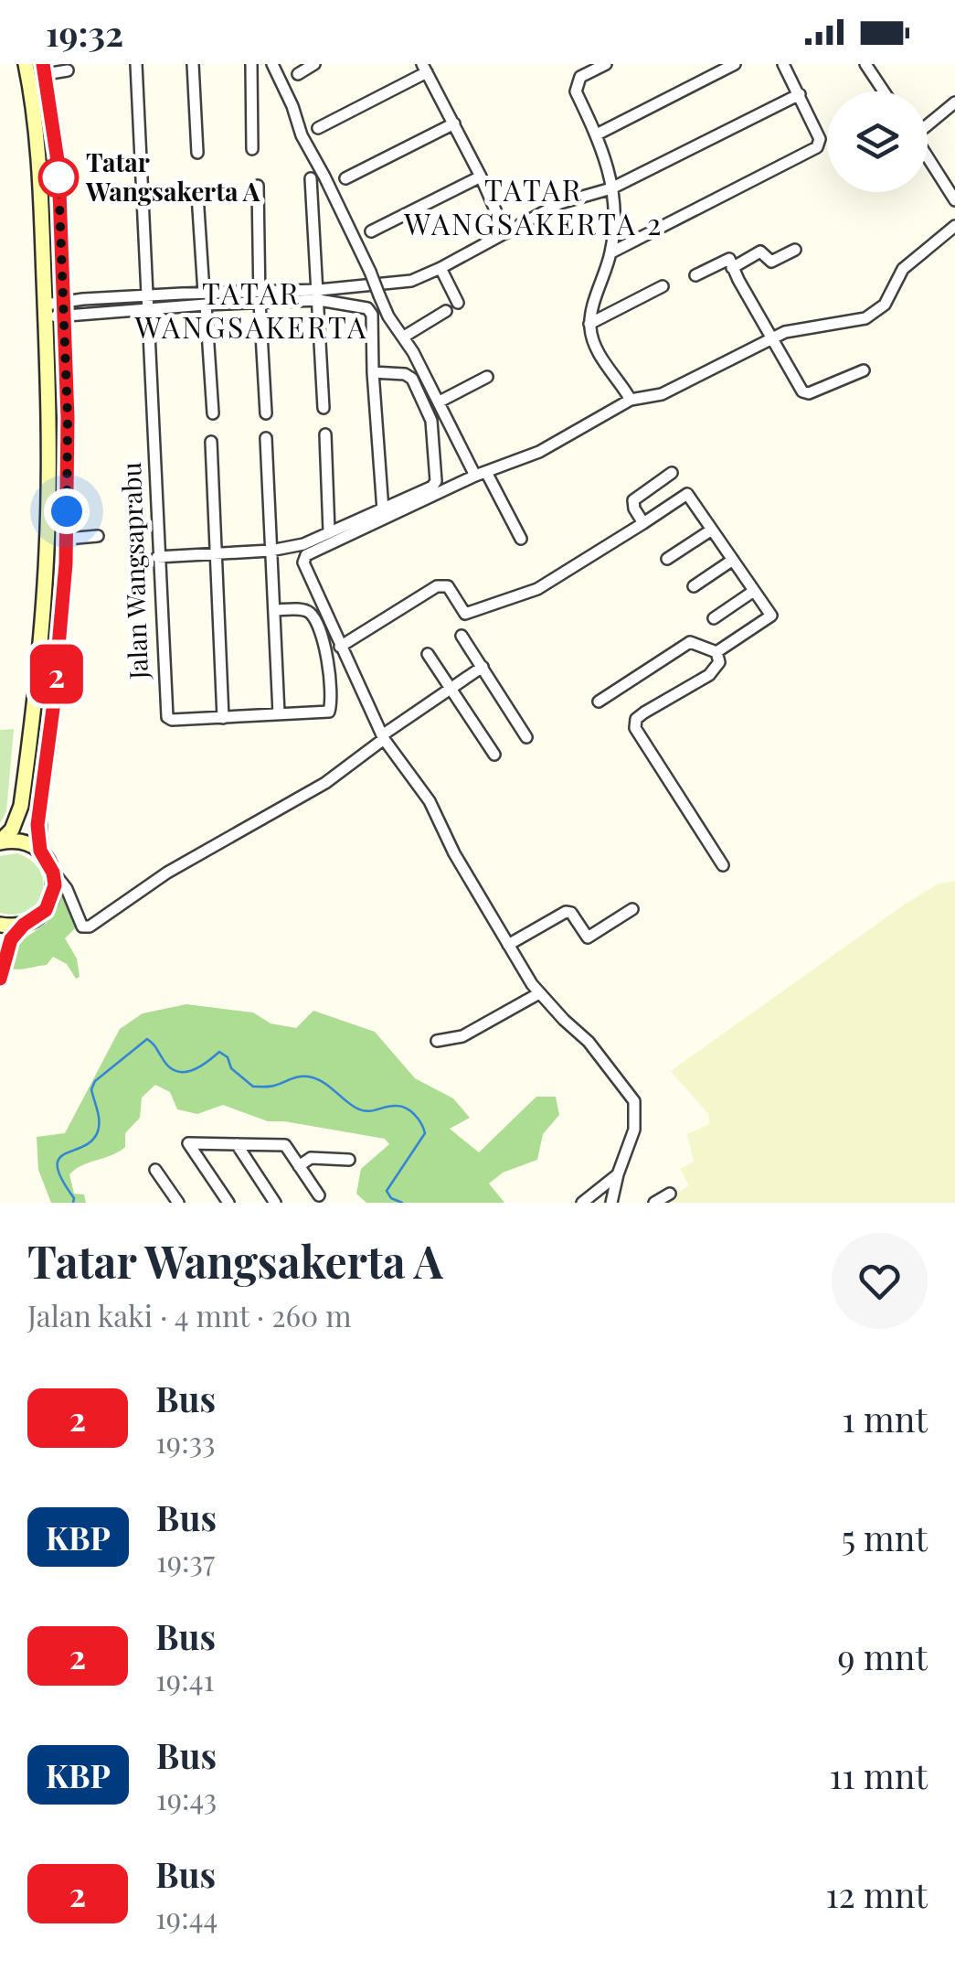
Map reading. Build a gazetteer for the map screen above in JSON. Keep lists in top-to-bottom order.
{
  "streets": {
    "street": ["Jalan Wangsaprabu"]
  },
  "districts": ["TATAR WANGSAKERTA 2", "TATAR WANGSAKERTA"],
  "places": ["Tatar Wangsakerta A"],
  "lines": ["bus line 2"],
  "page": {
    "status": "19:32",
    "on_map": "2",
    "heading": ["Tatar Wangsakerta A", "Jalan kaki · 4 mnt · 260 m"],
    "list": [
      {
        "mark": "2",
        "name": "Bus",
        "note": "19:33",
        "value": "1 mnt"
      },
      {
        "mark": "KBP",
        "name": "Bus",
        "note": "19:37",
        "value": "5 mnt"
      },
      {
        "mark": "2",
        "name": "Bus",
        "note": "19:41",
        "value": "9 mnt"
      },
      {
        "mark": "KBP",
        "name": "Bus",
        "note": "19:43",
        "value": "11 mnt"
      },
      {
        "mark": "2",
        "name": "Bus",
        "note": "19:44",
        "value": "12 mnt"
      }
    ]
  }
}
